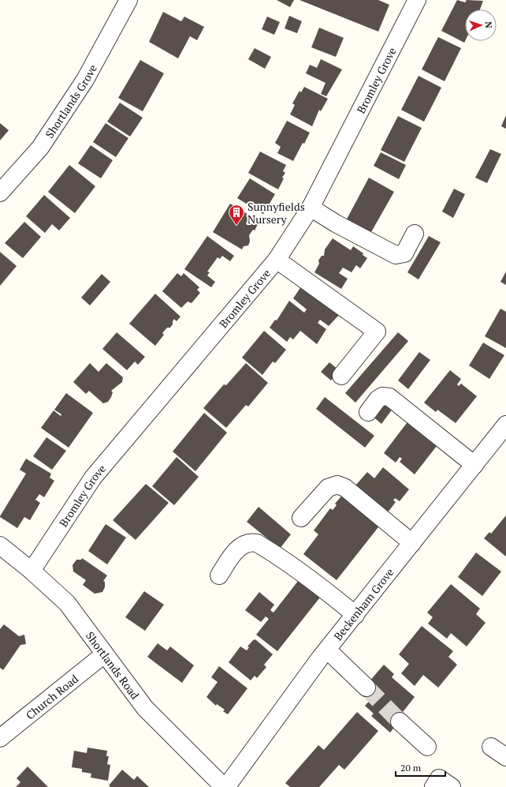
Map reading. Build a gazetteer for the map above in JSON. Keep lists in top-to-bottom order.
{
  "streets": {
    "street": [
      "Bromley Grove",
      "Shortlands Grove",
      "Beckenham Grove",
      "Shortlands Road",
      "Church Road"
    ]
  },
  "crossings": [
    ["Bromley Grove", "Shortlands Road"],
    ["Shortlands Road", "Church Road"]
  ],
  "places": {
    "building": ["Sunnyfields Nursery"]
  },
  "scale_bar": "20 m",
  "north": "right"
}
